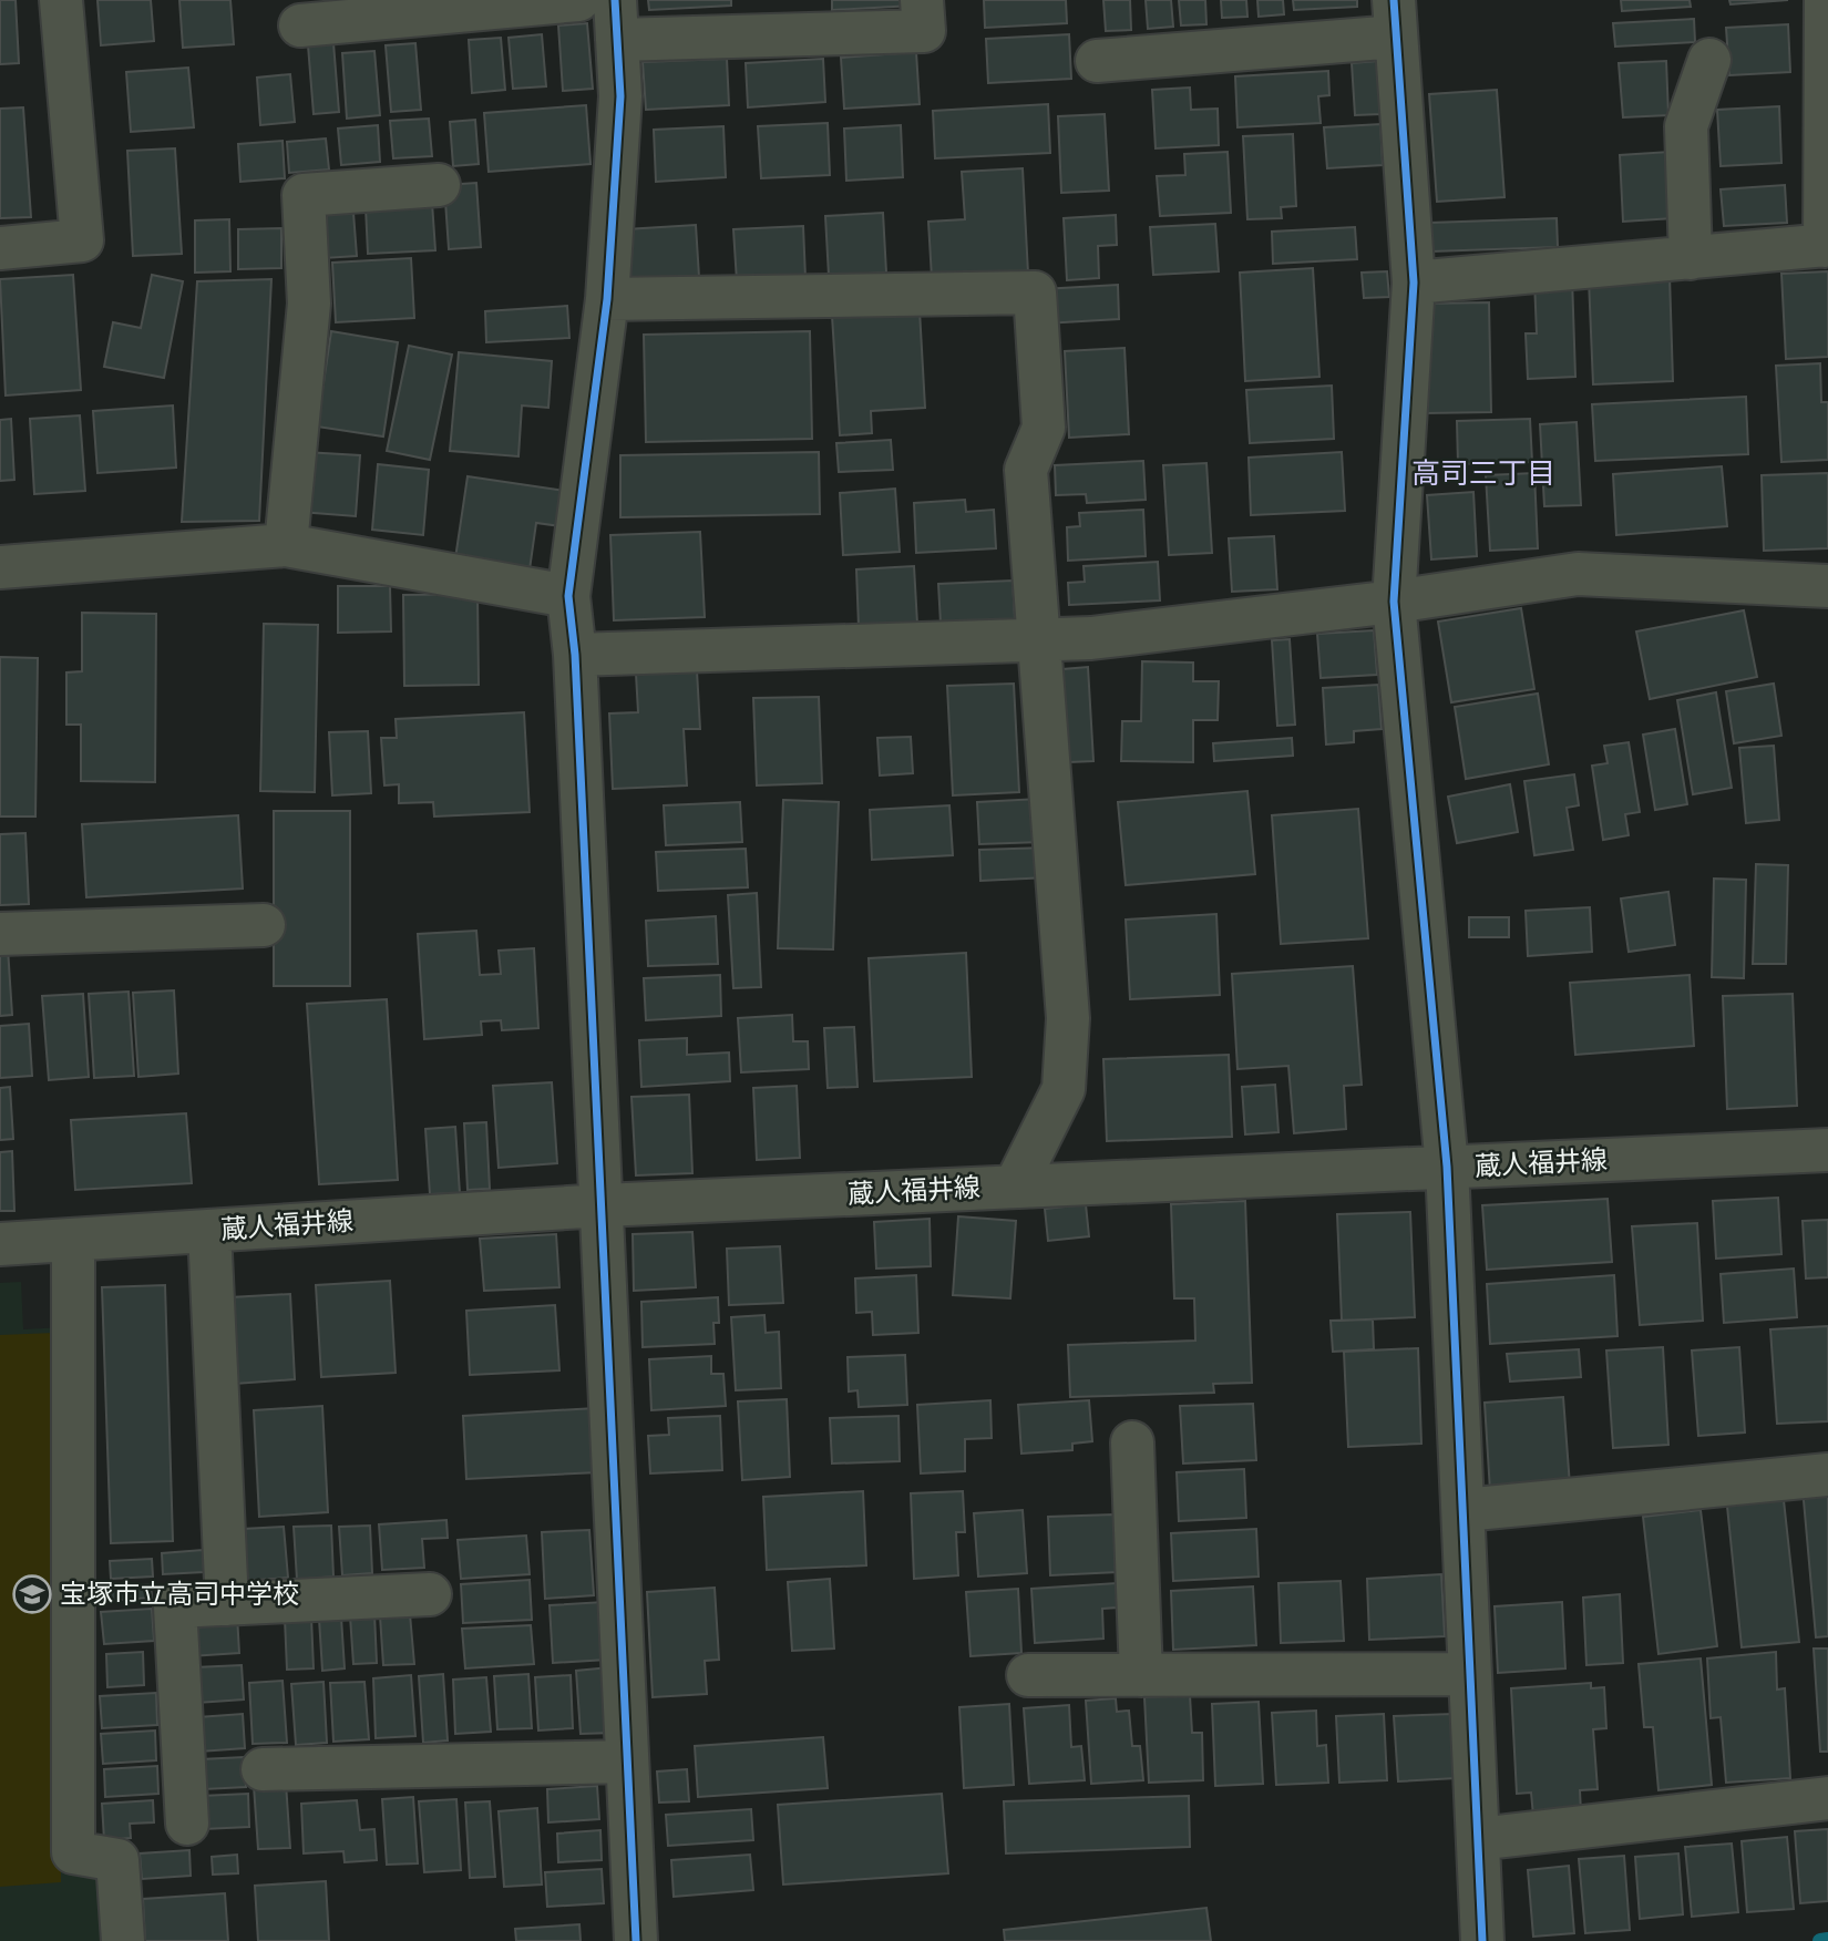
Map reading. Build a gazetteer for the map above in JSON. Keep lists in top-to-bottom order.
{
  "streets": {
    "street": ["蔵人福井線"]
  },
  "districts": ["高司三丁目"],
  "places": {
    "school or university": ["宝塚市立高司中学校"]
  }
}
